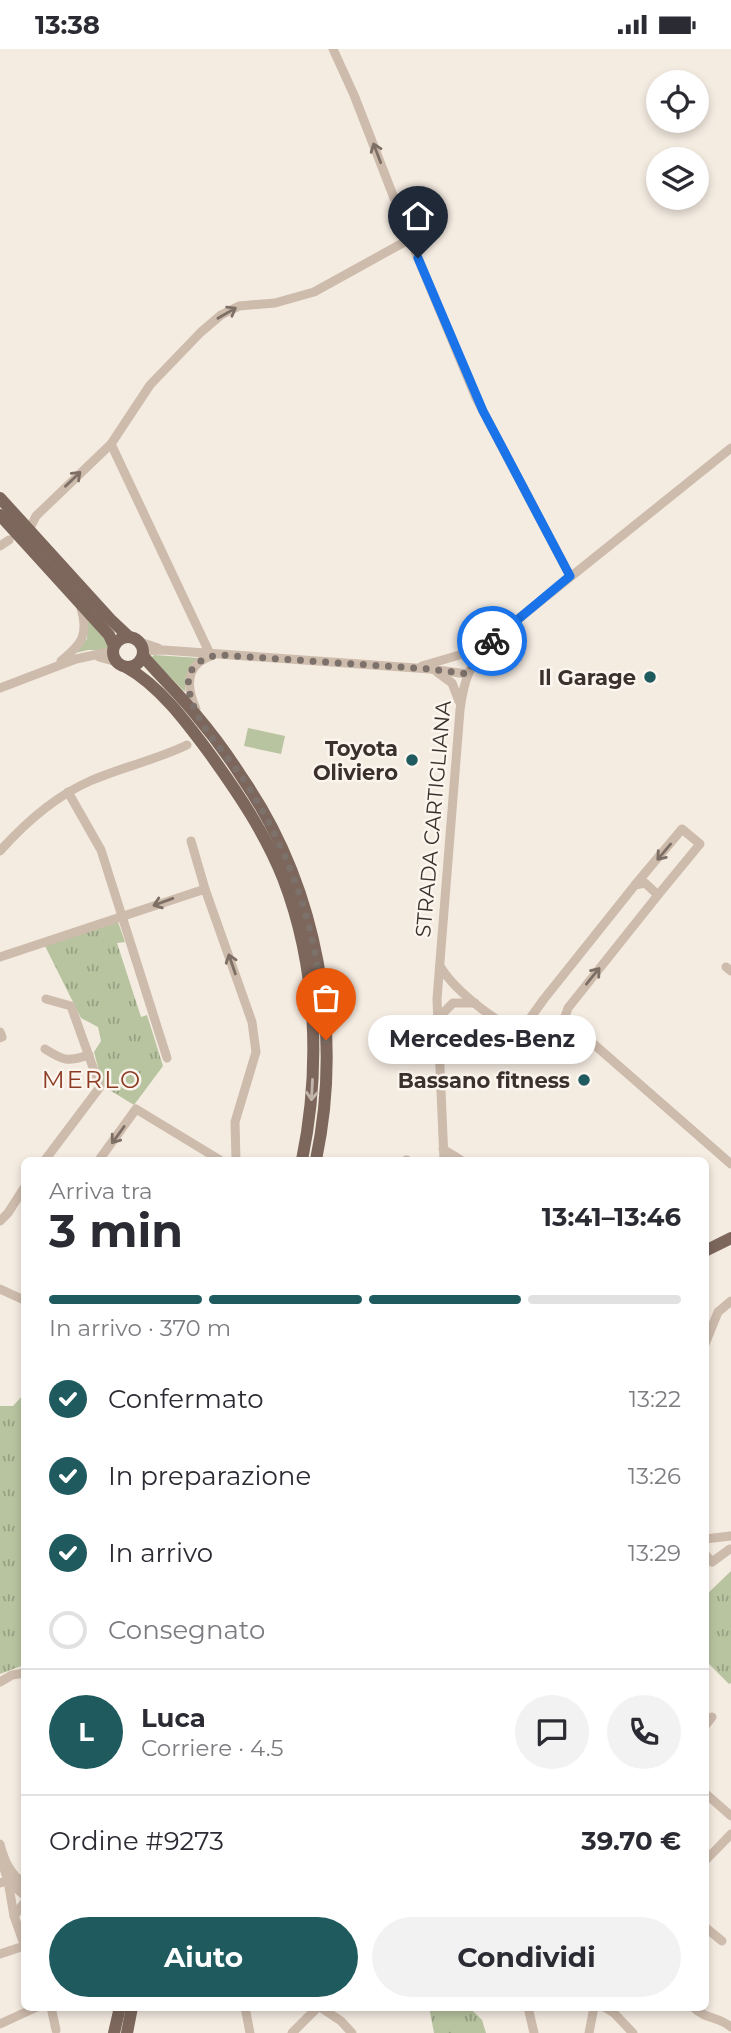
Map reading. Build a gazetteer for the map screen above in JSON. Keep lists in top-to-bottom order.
{
  "streets": {
    "street": ["STRADA CARTIGLIANA"]
  },
  "districts": ["MERLO"],
  "places": [
    "Il Garage",
    "Toyota Oliviero",
    "Mercedes-Benz",
    "Bassano fitness"
  ],
  "page": {
    "status": "13:38",
    "bubble": "Mercedes-Benz",
    "heading": ["3 min", "Arriva tra", "13:41–13:46"],
    "panel": [
      "Luca",
      "Corriere · 4.5",
      "Ordine #9273",
      "39.70 €"
    ],
    "bar": "In arrivo · 370 m",
    "list": [
      ["Confermato", "13:22"],
      ["In preparazione", "13:26"],
      ["In arrivo", "13:29"],
      "Consegnato"
    ],
    "round": "L",
    "buttons": ["Aiuto", "Condividi"]
  }
}
